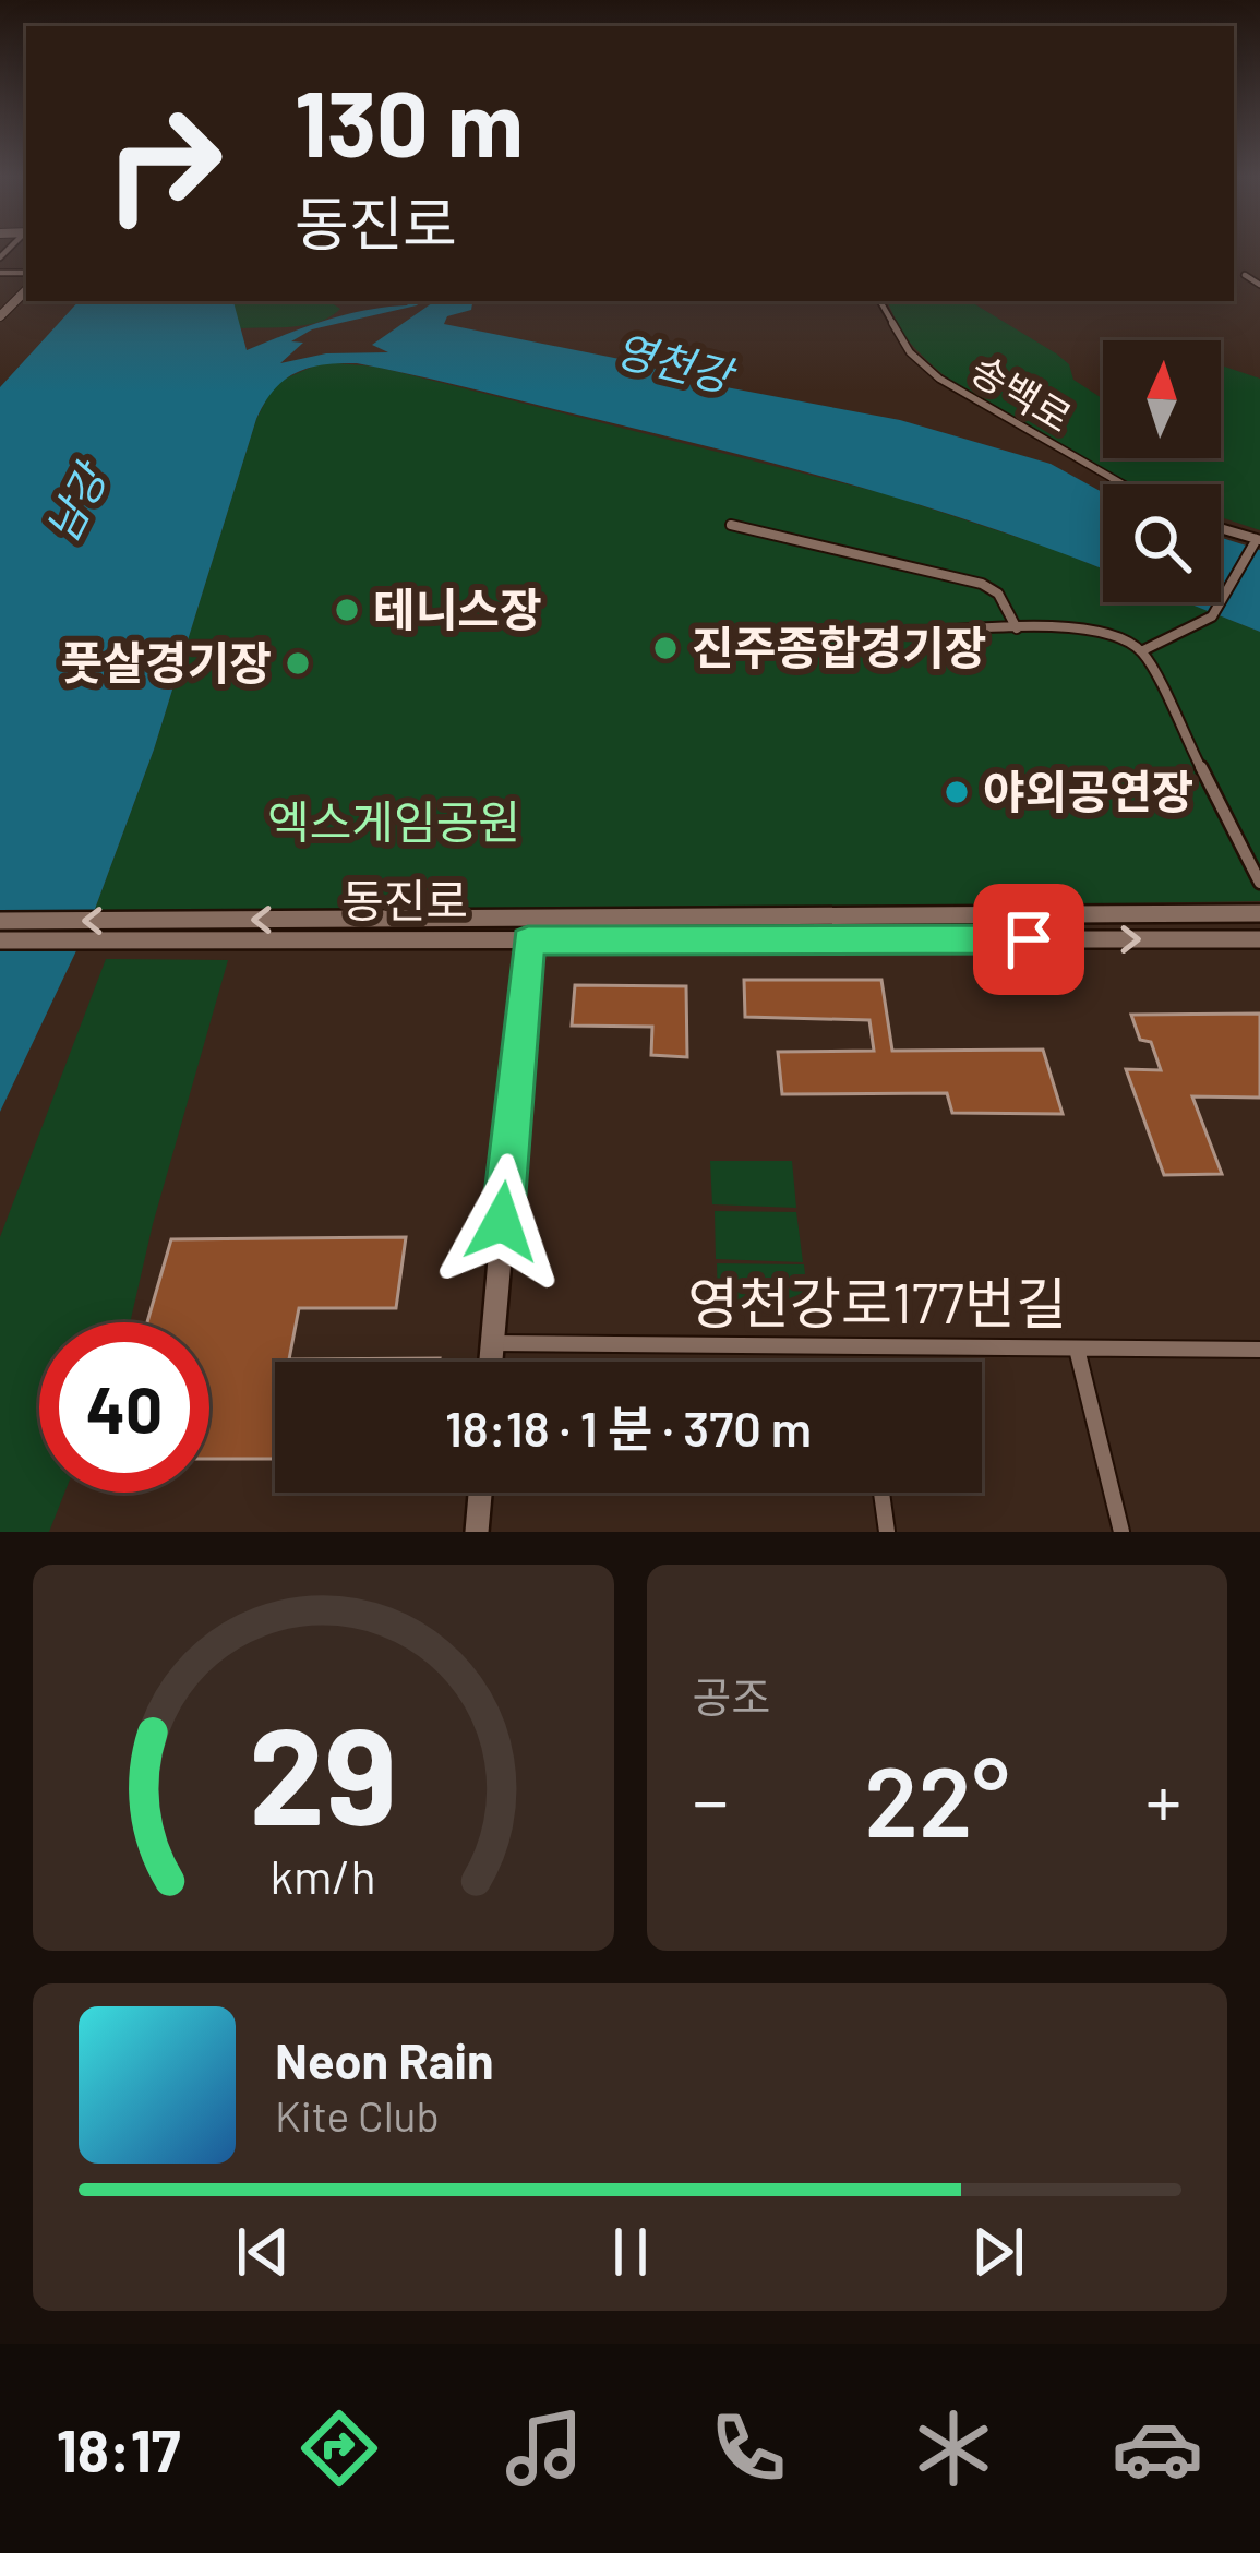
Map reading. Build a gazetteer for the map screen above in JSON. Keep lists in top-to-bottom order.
{
  "streets": {
    "street": ["송백로", "동진로", "영천강로177번길"]
  },
  "water": ["영천강", "남강"],
  "parks": ["엑스게임공원"],
  "places": [
    "테니스장",
    "진주종합경기장",
    "풋살경기장",
    "야외공연장"
  ],
  "north": "top",
  "page": {
    "turn": ["130 m", "동진로"],
    "limit": "40",
    "trip": "18:18 · 1 분 · 370 m",
    "tile": "공조",
    "heat": ["−", "22°", "+"],
    "song": ["Neon Rain", "Kite Club"],
    "tabs": "18:17",
    "gauge": ["29", "km/h"]
  }
}
